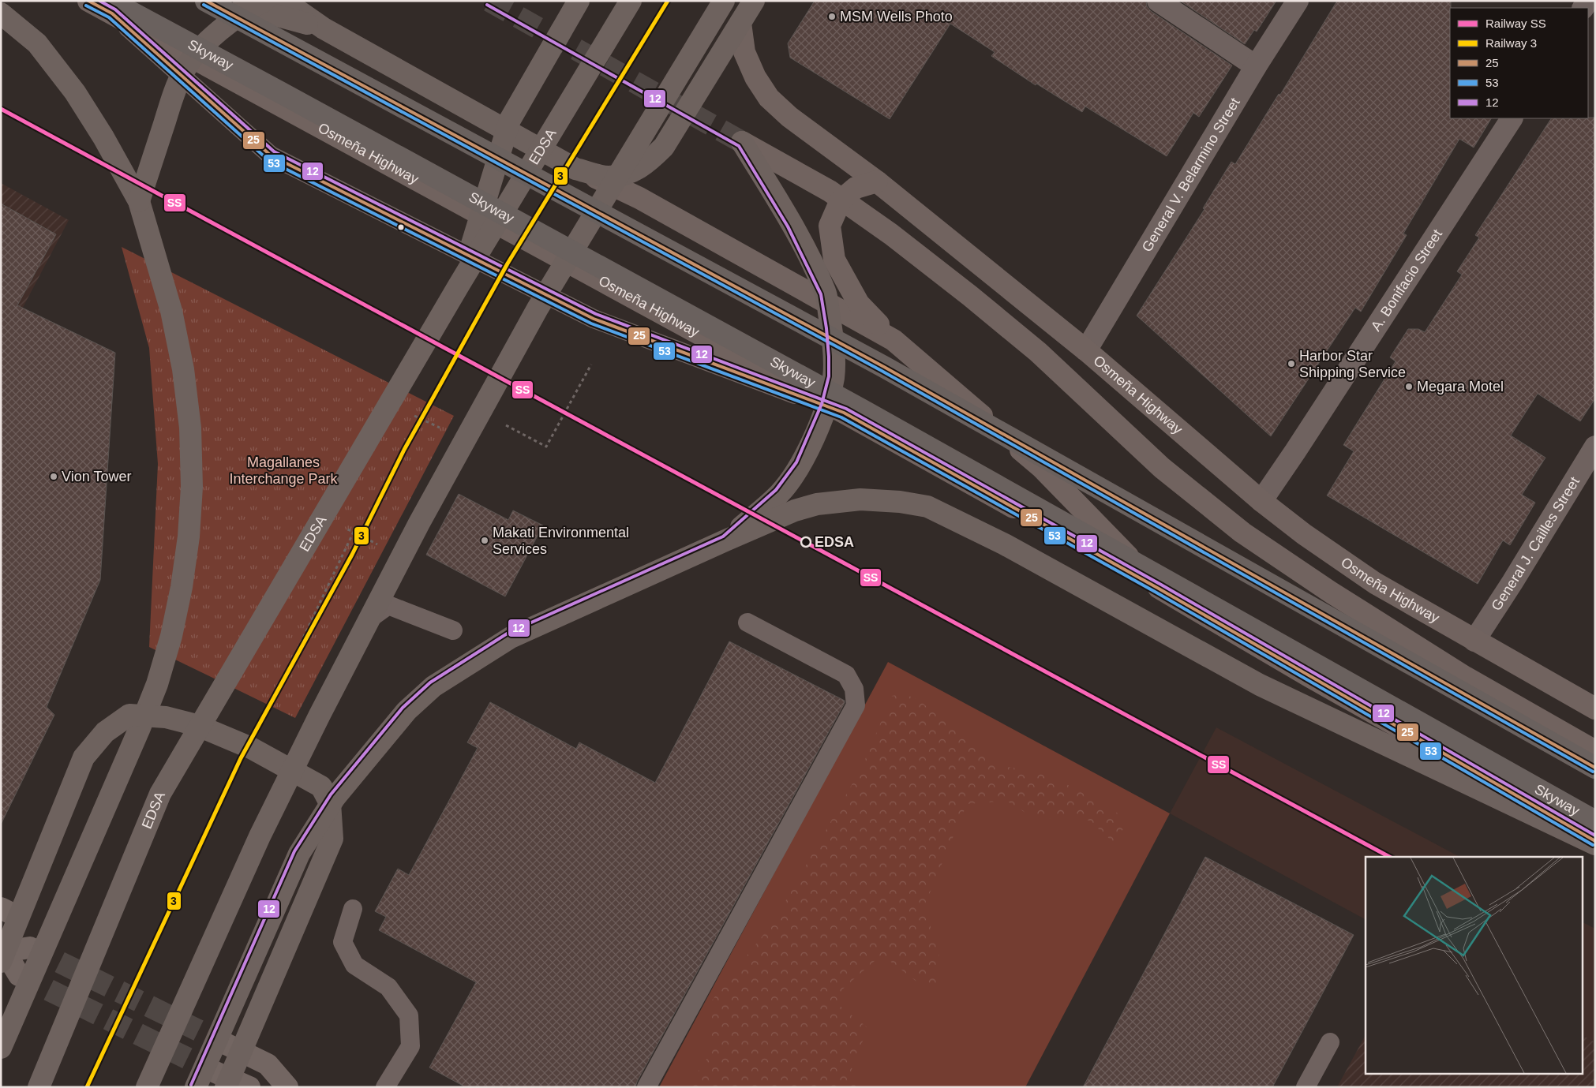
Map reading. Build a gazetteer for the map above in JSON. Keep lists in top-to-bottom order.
{
  "streets": {
    "highway": ["Skyway", "EDSA"],
    "main road": ["Osmeña Highway"],
    "street": ["General V. Belarmino Street", "A. Bonifacio Street", "General J. Cailles Street"]
  },
  "crossings": [
    ["Skyway", "Osmeña Highway"],
    ["Osmeña Highway", "General V. Belarmino Street"],
    ["Osmeña Highway", "A. Bonifacio Street"],
    ["Osmeña Highway", "General J. Cailles Street"]
  ],
  "parks": ["Magallanes Interchange Park"],
  "places": [
    "MSM Wells Photo",
    "Harbor Star Shipping Service",
    "Megara Motel",
    "Vion Tower",
    "Makati Environmental Services",
    "EDSA"
  ],
  "lines": [
    "rail line 3",
    "transit line 25",
    "transit line 12",
    "transit line 53",
    "rail line SS"
  ],
  "legend": [
    "Railway SS",
    "Railway 3",
    "25",
    "53",
    "12"
  ]
}
